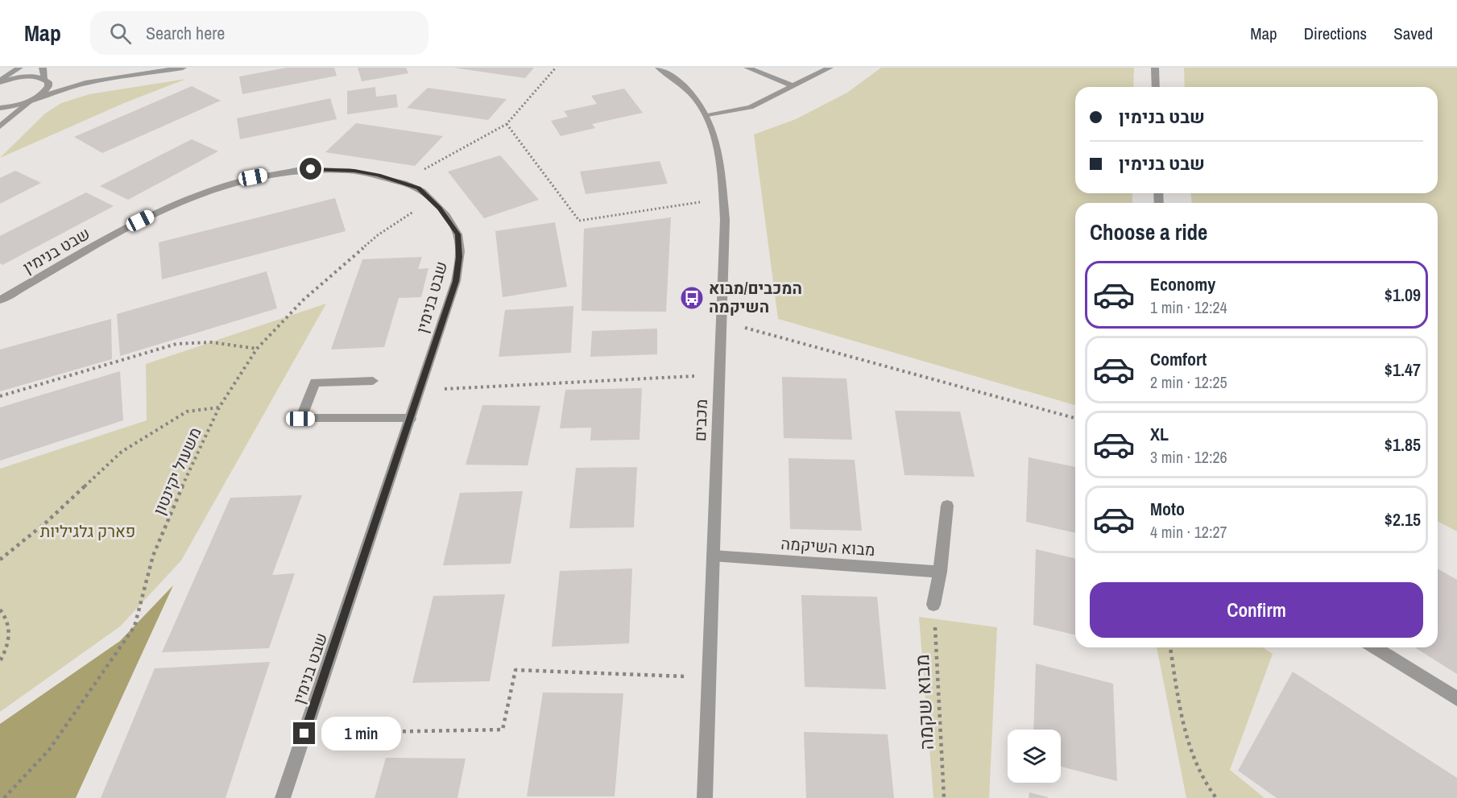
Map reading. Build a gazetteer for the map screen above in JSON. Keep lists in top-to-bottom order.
{
  "streets": {
    "street": ["שבט בנימין", "מכבים", "מבוא השיקמה"],
    "path": ["משעול יקינטון", "מבוא שקמה"]
  },
  "crossings": [
    ["שבט בנימין", "משעול יקינטון"],
    ["מכבים", "מבוא השיקמה"]
  ],
  "parks": ["פארק גלגיליות"],
  "places": {
    "bus stop": ["המכבים/מבוא השיקמה"]
  },
  "page": {
    "header": "Map",
    "search": "Search here",
    "nav": ["Map", "Directions", "Saved"],
    "banner": ["שבט בנימין", "שבט בנימין"],
    "heading": "Choose a ride",
    "list": [
      {
        "name": "Economy",
        "note": "1 min · 12:24",
        "value": "$1.09"
      },
      {
        "name": "Comfort",
        "note": "2 min · 12:25",
        "value": "$1.47"
      },
      {
        "name": "XL",
        "note": "3 min · 12:26",
        "value": "$1.85"
      },
      {
        "name": "Moto",
        "note": "4 min · 12:27",
        "value": "$2.15"
      }
    ],
    "buttons": "Confirm",
    "bubble": "1 min"
  }
}
